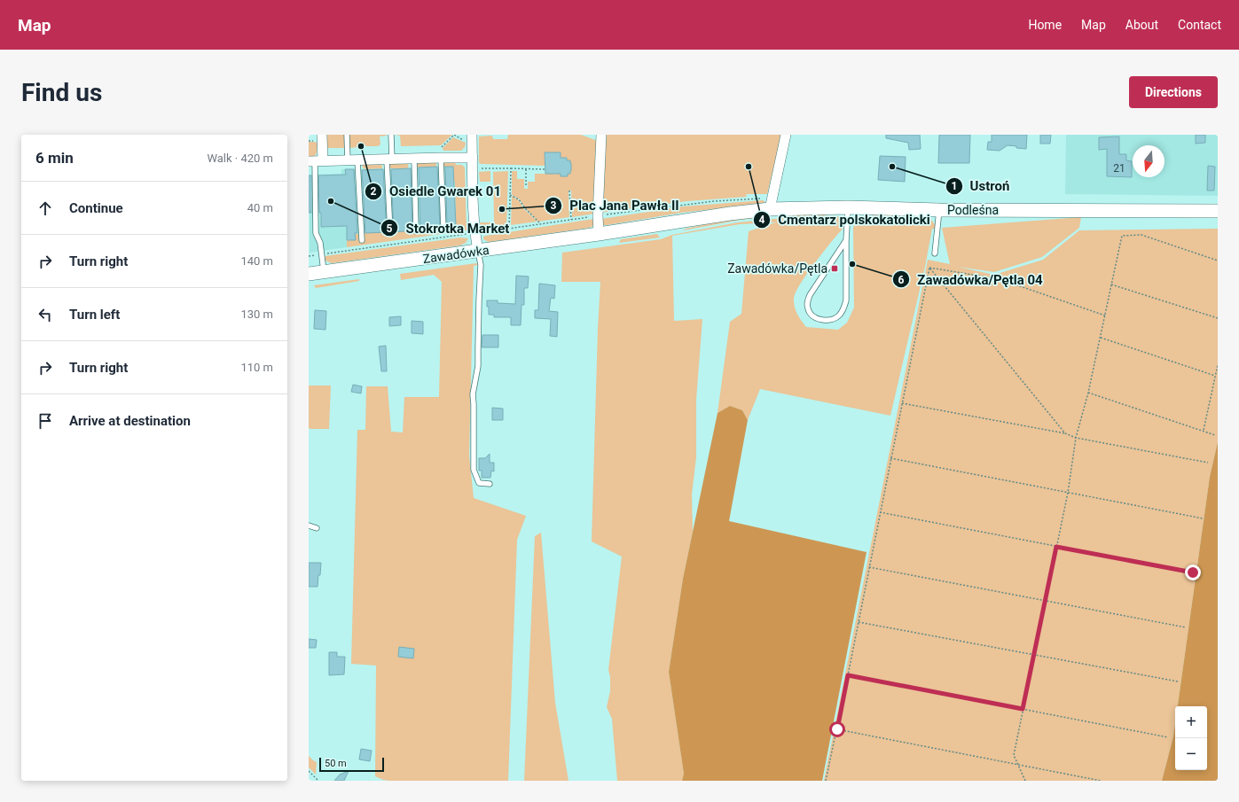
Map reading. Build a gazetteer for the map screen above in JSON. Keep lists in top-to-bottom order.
{
  "streets": {
    "main road": ["Podleśna", "Zawadówka"]
  },
  "crossings": [
    ["Podleśna", "Zawadówka"]
  ],
  "places": {
    "other": [
      "Osiedle Gwarek 01",
      "Cmentarz polskokatolicki",
      "Ustroń",
      "Stokrotka Market",
      "Plac Jana Pawła II",
      "Zawadówka/Pętla 04"
    ],
    "transit": ["Zawadówka/Pętla"]
  },
  "house_numbers": ["21"],
  "scale_bar": "50 m",
  "north": "bottom",
  "page": {
    "header": "Map",
    "nav": [
      "Home",
      "Map",
      "About",
      "Contact"
    ],
    "buttons": "Directions",
    "title": "Find us",
    "heading": ["6 min", "Walk · 420 m"],
    "list": [
      ["Continue", "40 m"],
      ["Turn right", "140 m"],
      ["Turn left", "130 m"],
      ["Turn right", "110 m"],
      "Arrive at destination"
    ],
    "map_buttons": ["+", "−"],
    "scale": "50 m"
  }
}
